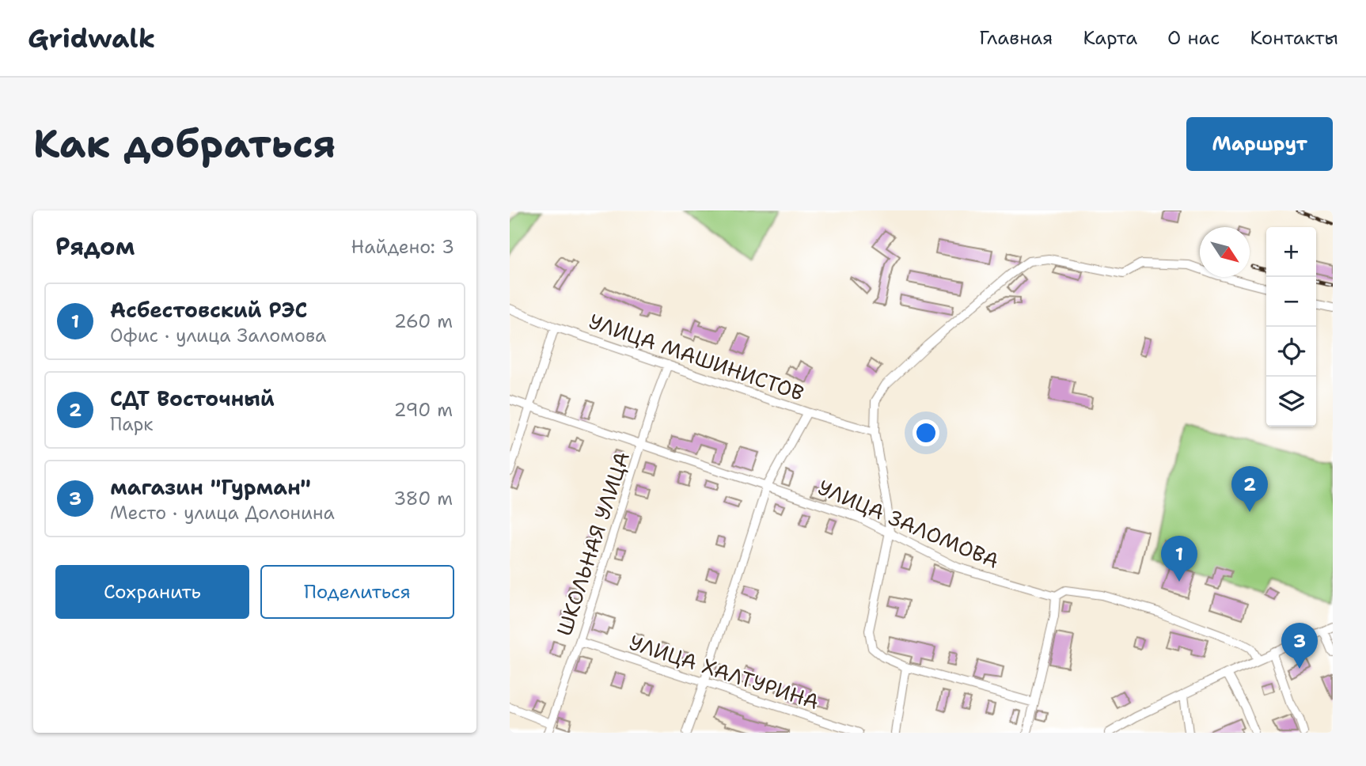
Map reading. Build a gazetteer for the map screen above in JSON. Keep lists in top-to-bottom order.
{
  "streets": {
    "street": [
      "УЛИЦА МАШИНИСТОВ",
      "УЛИЦА ЗАЛОМОВА",
      "ШКОЛЬНАЯ УЛИЦА",
      "УЛИЦА ХАЛТУРИНА"
    ]
  },
  "crossings": [
    ["УЛИЦА МАШИНИСТОВ", "ШКОЛЬНАЯ УЛИЦА"],
    ["УЛИЦА ЗАЛОМОВА", "ШКОЛЬНАЯ УЛИЦА"],
    ["ШКОЛЬНАЯ УЛИЦА", "УЛИЦА ХАЛТУРИНА"]
  ],
  "north": "bottom right",
  "page": {
    "header": "Gridwalk",
    "nav": [
      "Главная",
      "Карта",
      "О нас",
      "Контакты"
    ],
    "buttons": [
      "Маршрут",
      ["Сохранить", "Поделиться"]
    ],
    "title": "Как добраться",
    "heading": ["Рядом", "Найдено: 3"],
    "map_buttons": ["+", "−"],
    "list": [
      {
        "mark": "1",
        "name": "Асбестовский РЭС",
        "note": "Офис · улица Заломова",
        "value": "260 m"
      },
      {
        "mark": "2",
        "name": "СДТ Восточный",
        "note": "Парк",
        "value": "290 m"
      },
      {
        "mark": "3",
        "name": "магазин \"Гурман\"",
        "note": "Место · улица Долонина",
        "value": "380 m"
      }
    ],
    "pins": ["2", "1", "3"]
  }
}
